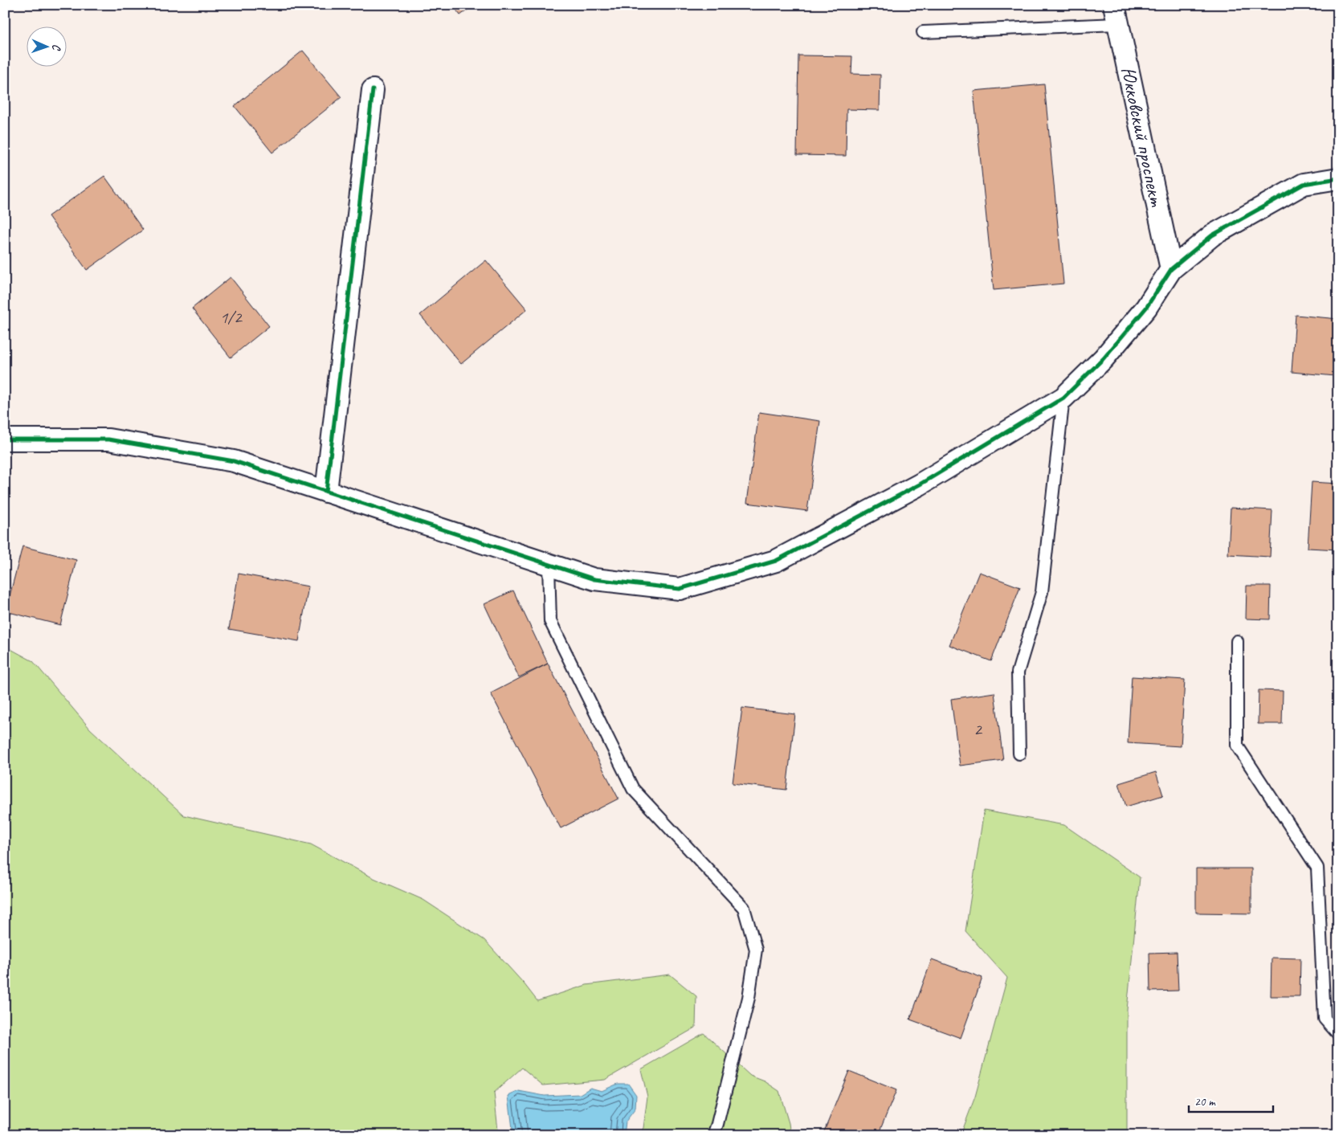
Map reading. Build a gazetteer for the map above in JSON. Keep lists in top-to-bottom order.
{
  "streets": {
    "street": ["Юкковский проспект"]
  },
  "house_numbers": ["1/2", "2"],
  "scale_bar": "20 m",
  "north": "right"
}
